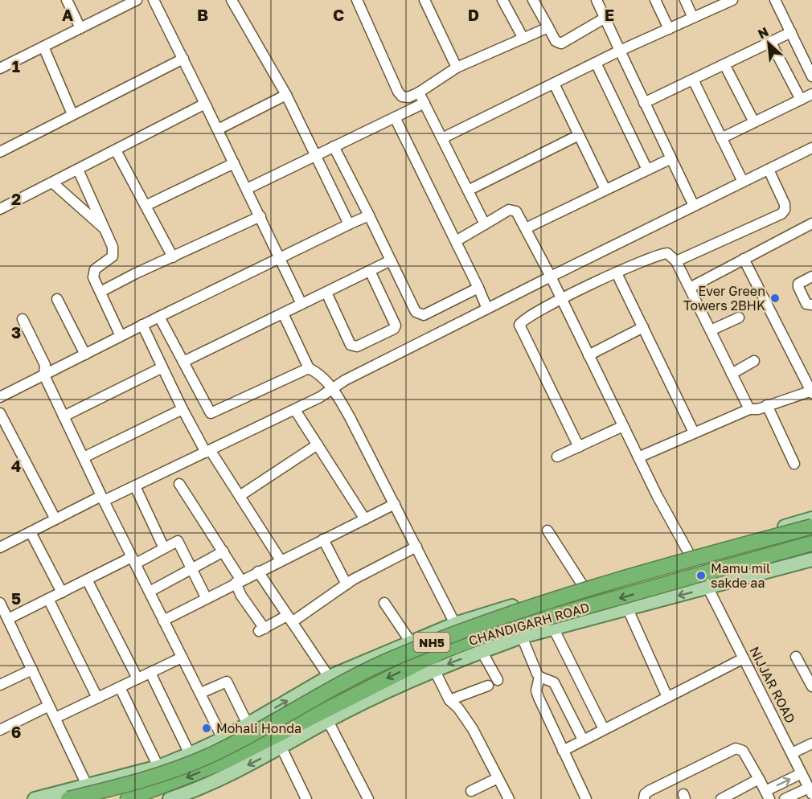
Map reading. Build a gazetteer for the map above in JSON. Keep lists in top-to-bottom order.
{
  "streets": {
    "highway": ["CHANDIGARH ROAD", "NH5"],
    "street": ["NIJJAR ROAD"]
  },
  "places": ["Ever Green Towers 2BHK", "Mamu mil sakde aa", "Mohali Honda"],
  "north": "top left",
  "grid": {
    "columns": [
      "A",
      "B",
      "C",
      "D",
      "E"
    ],
    "rows": [
      "1",
      "2",
      "3",
      "4",
      "5",
      "6"
    ]
  }
}
